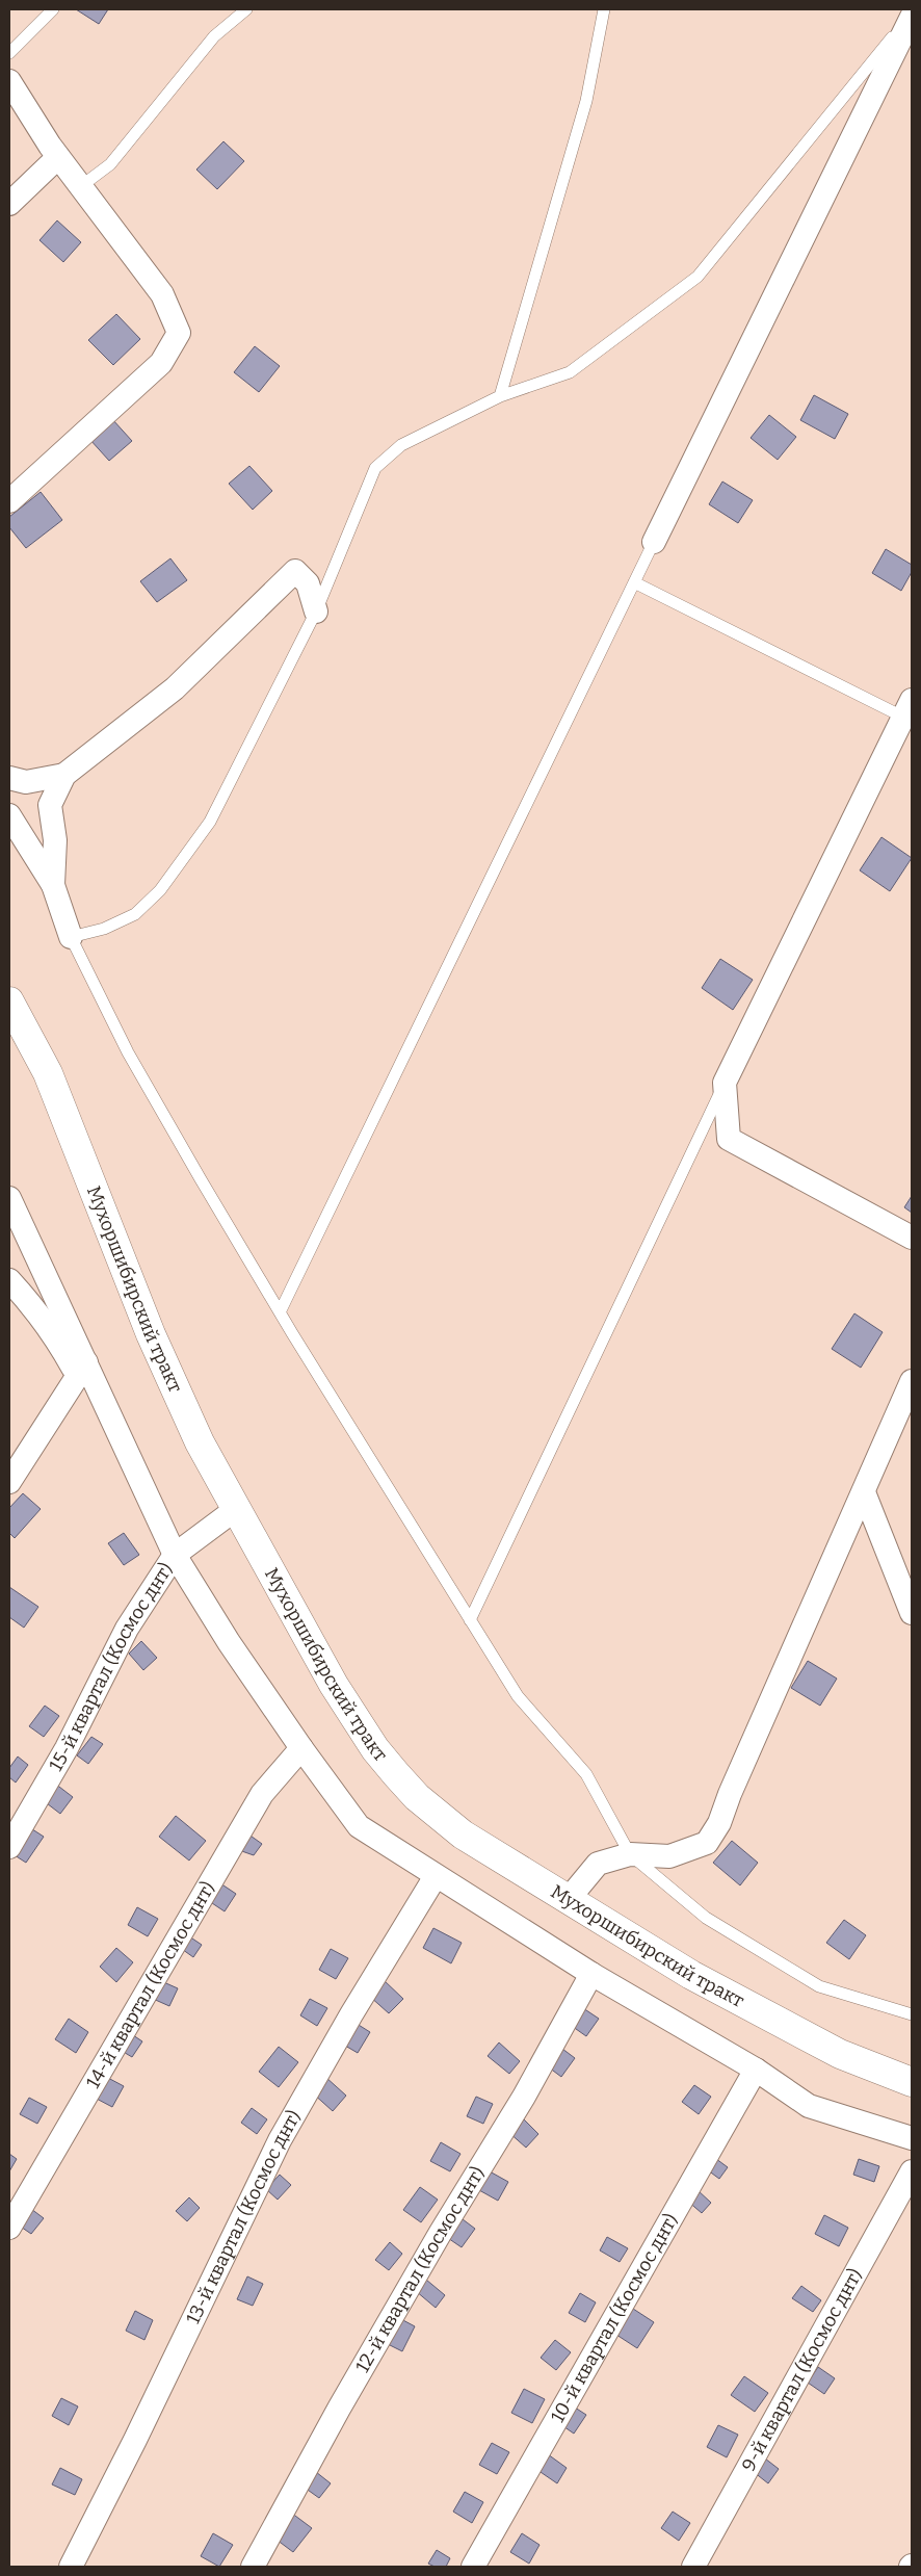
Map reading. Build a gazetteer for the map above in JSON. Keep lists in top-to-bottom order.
{
  "streets": {
    "main road": ["Мухоршибирский тракт"],
    "street": [
      "15-й квартал (Космос днт)",
      "14-й квартал (Космос днт)",
      "13-й квартал (Космос днт)",
      "12-й квартал (Космос днт)",
      "10-й квартал (Космос днт)",
      "9-й квартал (Космос днт)"
    ]
  },
  "crossings": [
    ["Мухоршибирский тракт", "15-й квартал (Космос днт)"]
  ]
}
